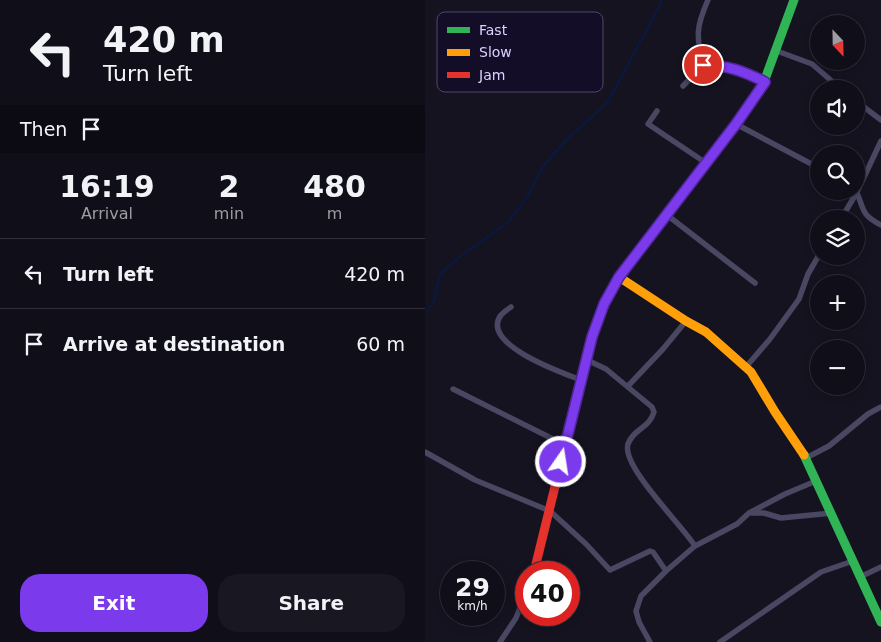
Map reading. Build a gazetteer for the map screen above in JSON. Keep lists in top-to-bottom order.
{
  "legend": ["Fast", "Slow", "Jam"],
  "north": "bottom",
  "page": {
    "turn": ["420 m", "Turn left"],
    "map_buttons": ["+", "−"],
    "then": "Then",
    "eta": [
      "16:19",
      "Arrival",
      "2",
      "min",
      "480",
      "m"
    ],
    "list": [
      {
        "name": "Turn left",
        "value": "420 m"
      },
      {
        "name": "Arrive at destination",
        "value": "60 m"
      }
    ],
    "speed": "29 km/h",
    "limit": "40",
    "buttons": ["Exit", "Share"]
  }
}
